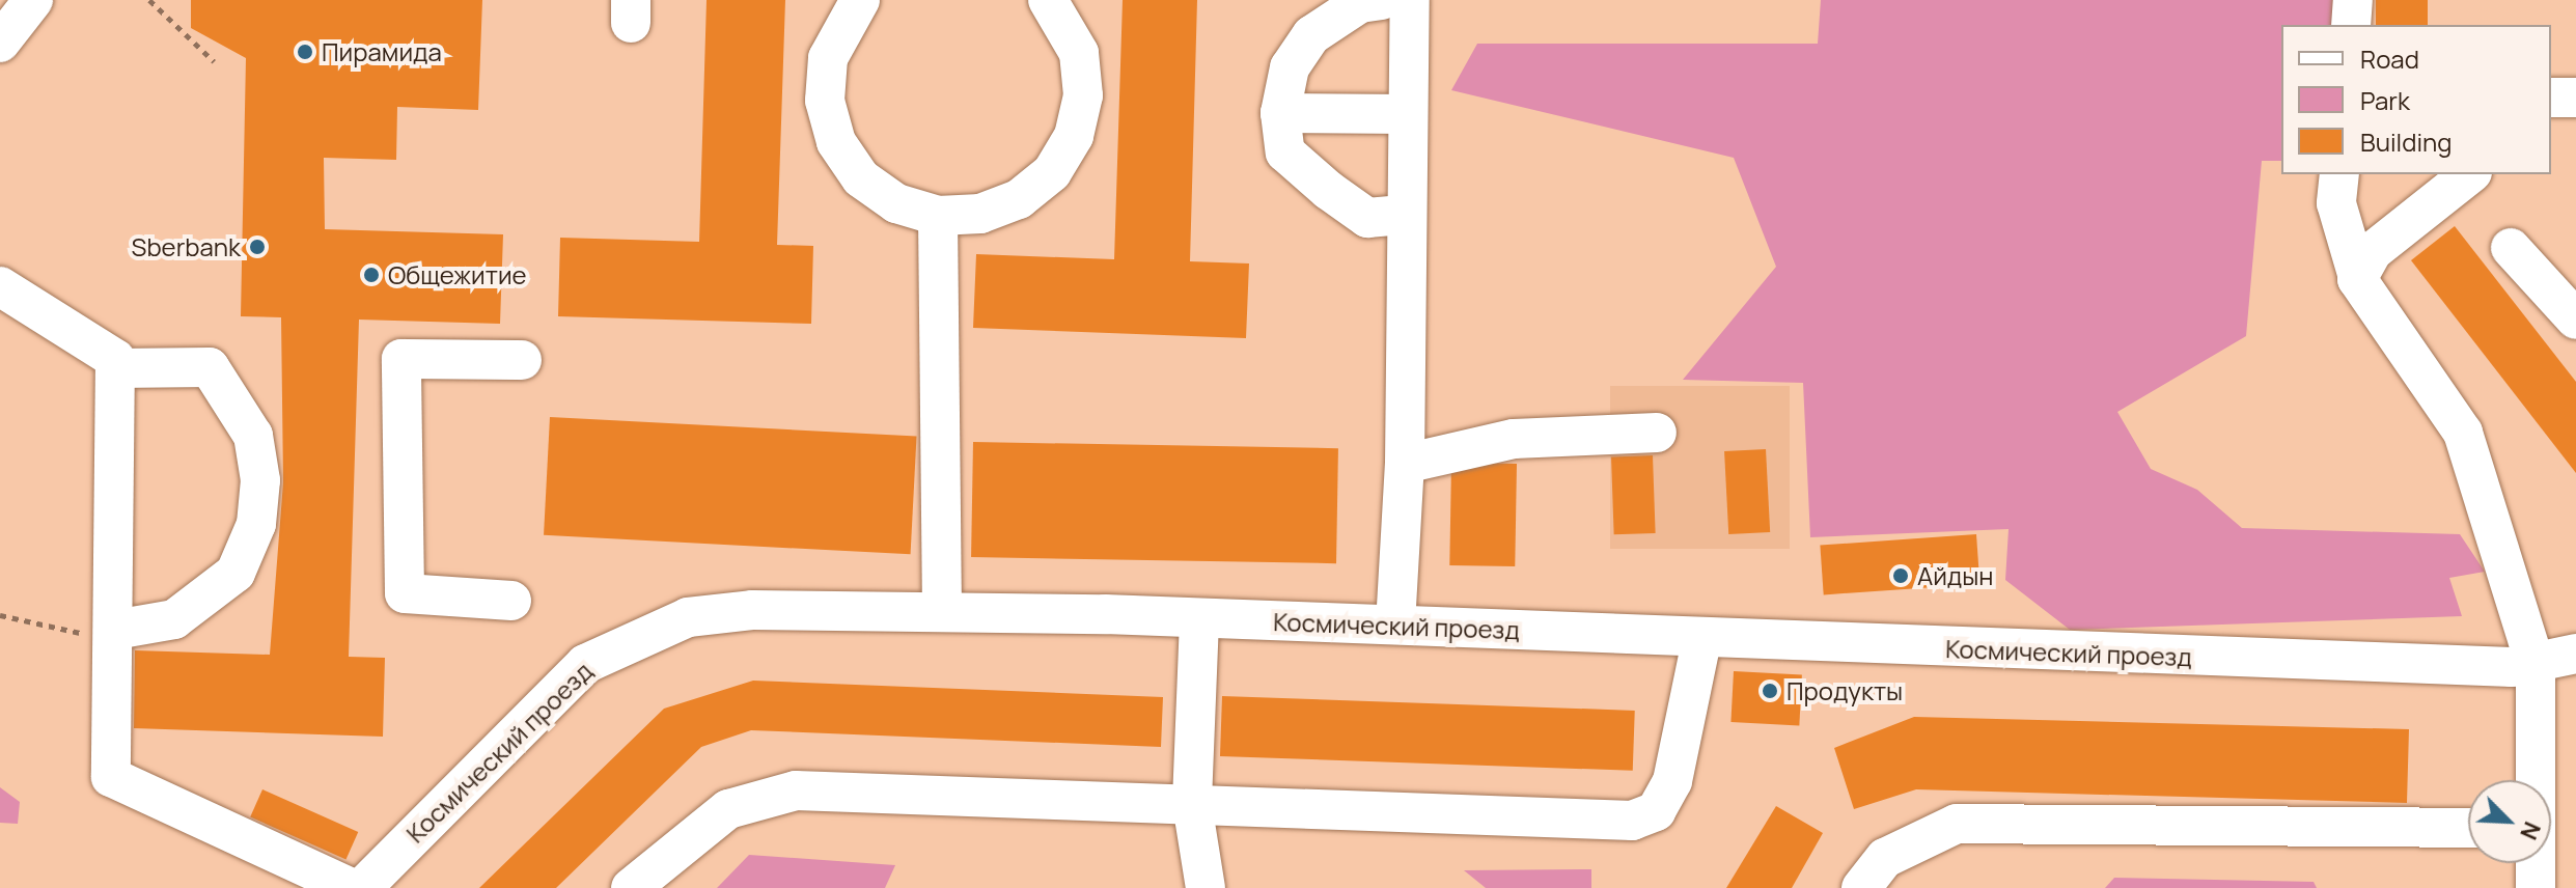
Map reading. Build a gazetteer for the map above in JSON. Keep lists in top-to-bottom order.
{
  "streets": {
    "street": ["Космический проезд"]
  },
  "places": [
    "Пирамида",
    "Sberbank",
    "Общежитие",
    "Айдын",
    "Продукты"
  ],
  "legend": ["Road", "Park", "Building"],
  "north": "bottom right"
}
